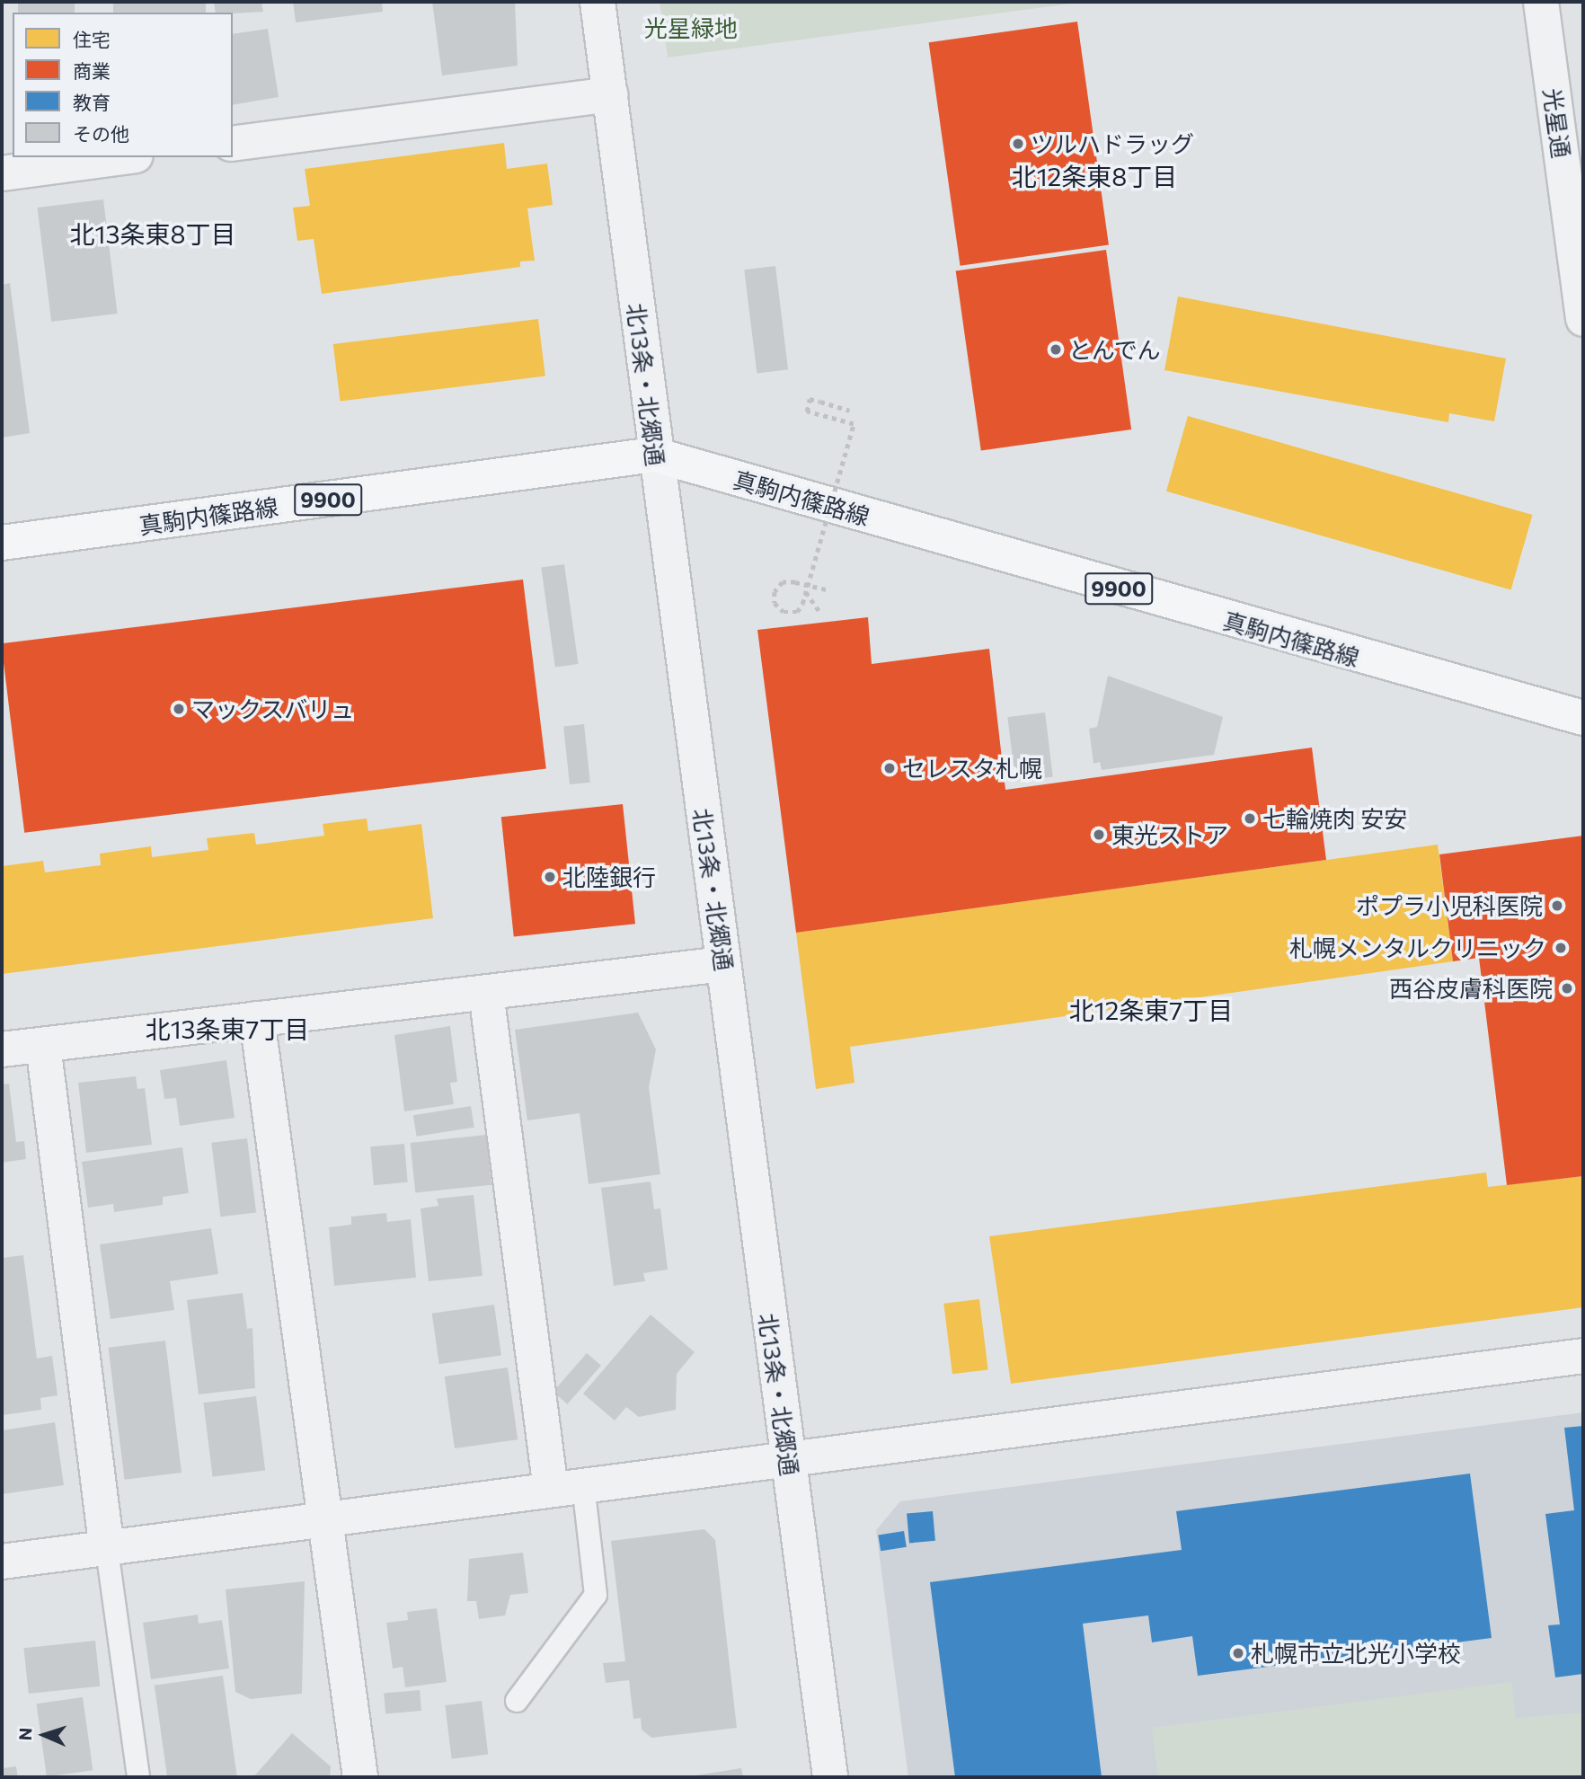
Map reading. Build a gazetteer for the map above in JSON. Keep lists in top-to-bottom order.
{
  "streets": {
    "main road": ["真駒内篠路線", "9900"],
    "street": ["光星通", "北13条・北郷通"]
  },
  "crossings": [
    ["北13条・北郷通", "真駒内篠路線"]
  ],
  "districts": [
    "北12条東8丁目",
    "北13条東8丁目",
    "北12条東7丁目",
    "北13条東7丁目"
  ],
  "parks": ["光星緑地"],
  "places": [
    "ツルハドラッグ",
    "とんでん",
    "マックスバリュ",
    "セレスタ札幌",
    "七輪焼肉 安安",
    "東光ストア",
    "北陸銀行",
    "ポプラ小児科医院",
    "札幌メンタルクリニック",
    "西谷皮膚科医院",
    "札幌市立北光小学校"
  ],
  "legend": [
    "住宅",
    "商業",
    "教育",
    "その他"
  ],
  "north": "left"
}
